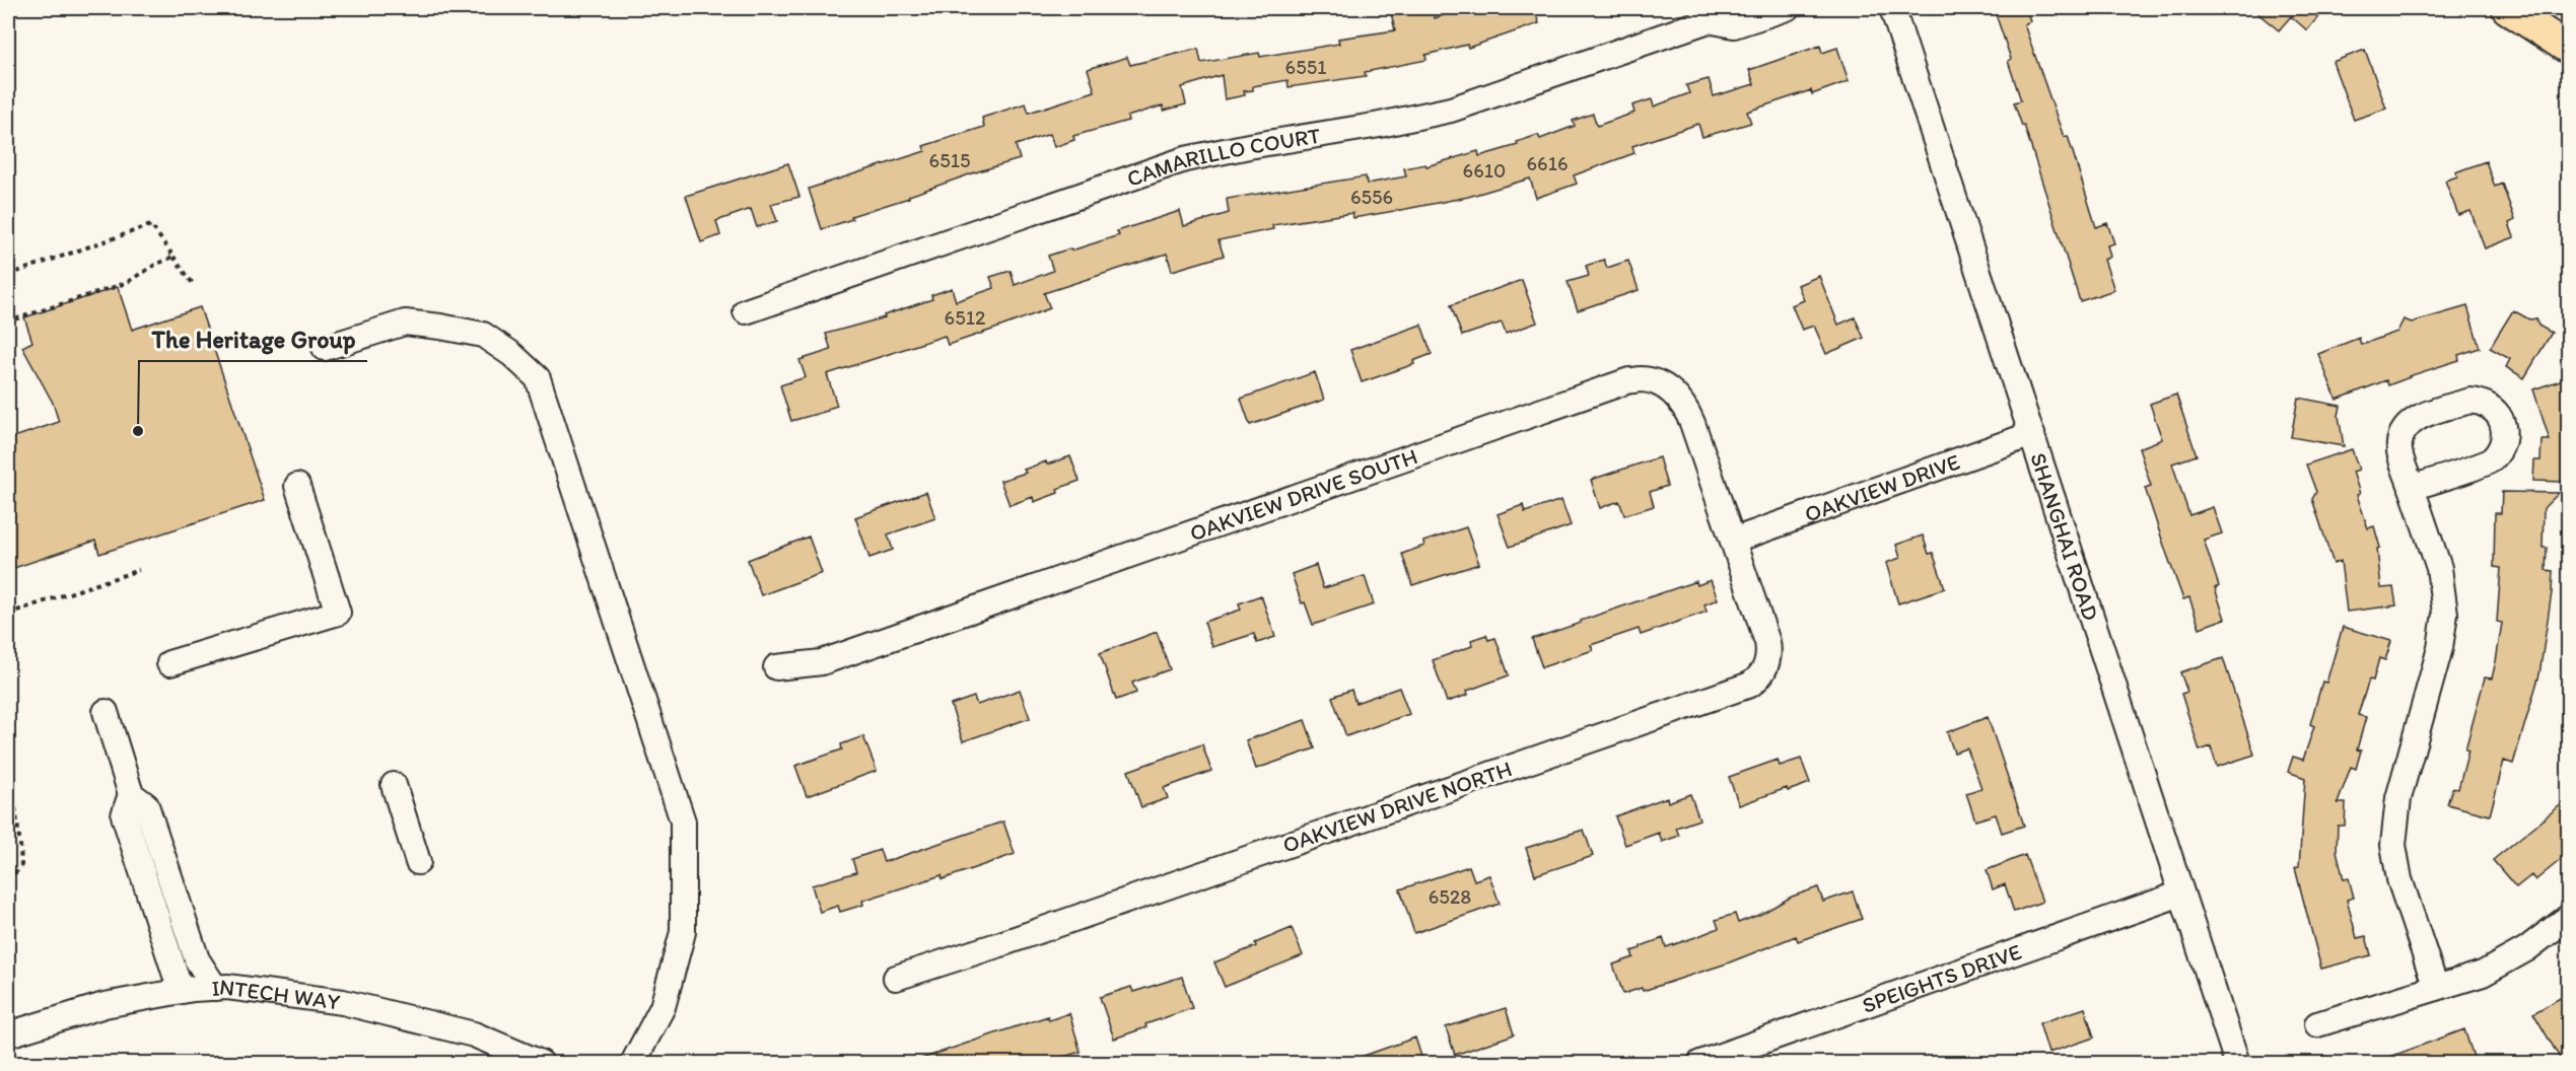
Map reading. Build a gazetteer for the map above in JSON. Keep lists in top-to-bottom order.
{
  "streets": {
    "street": [
      "CAMARILLO COURT",
      "OAKVIEW DRIVE",
      "OAKVIEW DRIVE SOUTH",
      "SHANGHAI ROAD",
      "OAKVIEW DRIVE NORTH",
      "SPEIGHTS DRIVE",
      "INTECH WAY"
    ]
  },
  "crossings": [
    ["OAKVIEW DRIVE", "OAKVIEW DRIVE SOUTH"],
    ["OAKVIEW DRIVE", "SHANGHAI ROAD"],
    ["OAKVIEW DRIVE", "OAKVIEW DRIVE NORTH"],
    ["OAKVIEW DRIVE SOUTH", "OAKVIEW DRIVE NORTH"],
    ["SHANGHAI ROAD", "SPEIGHTS DRIVE"]
  ],
  "places": ["The Heritage Group"],
  "house_numbers": [
    "6551",
    "6515",
    "6616",
    "6610",
    "6556",
    "6512",
    "6528"
  ]
}
